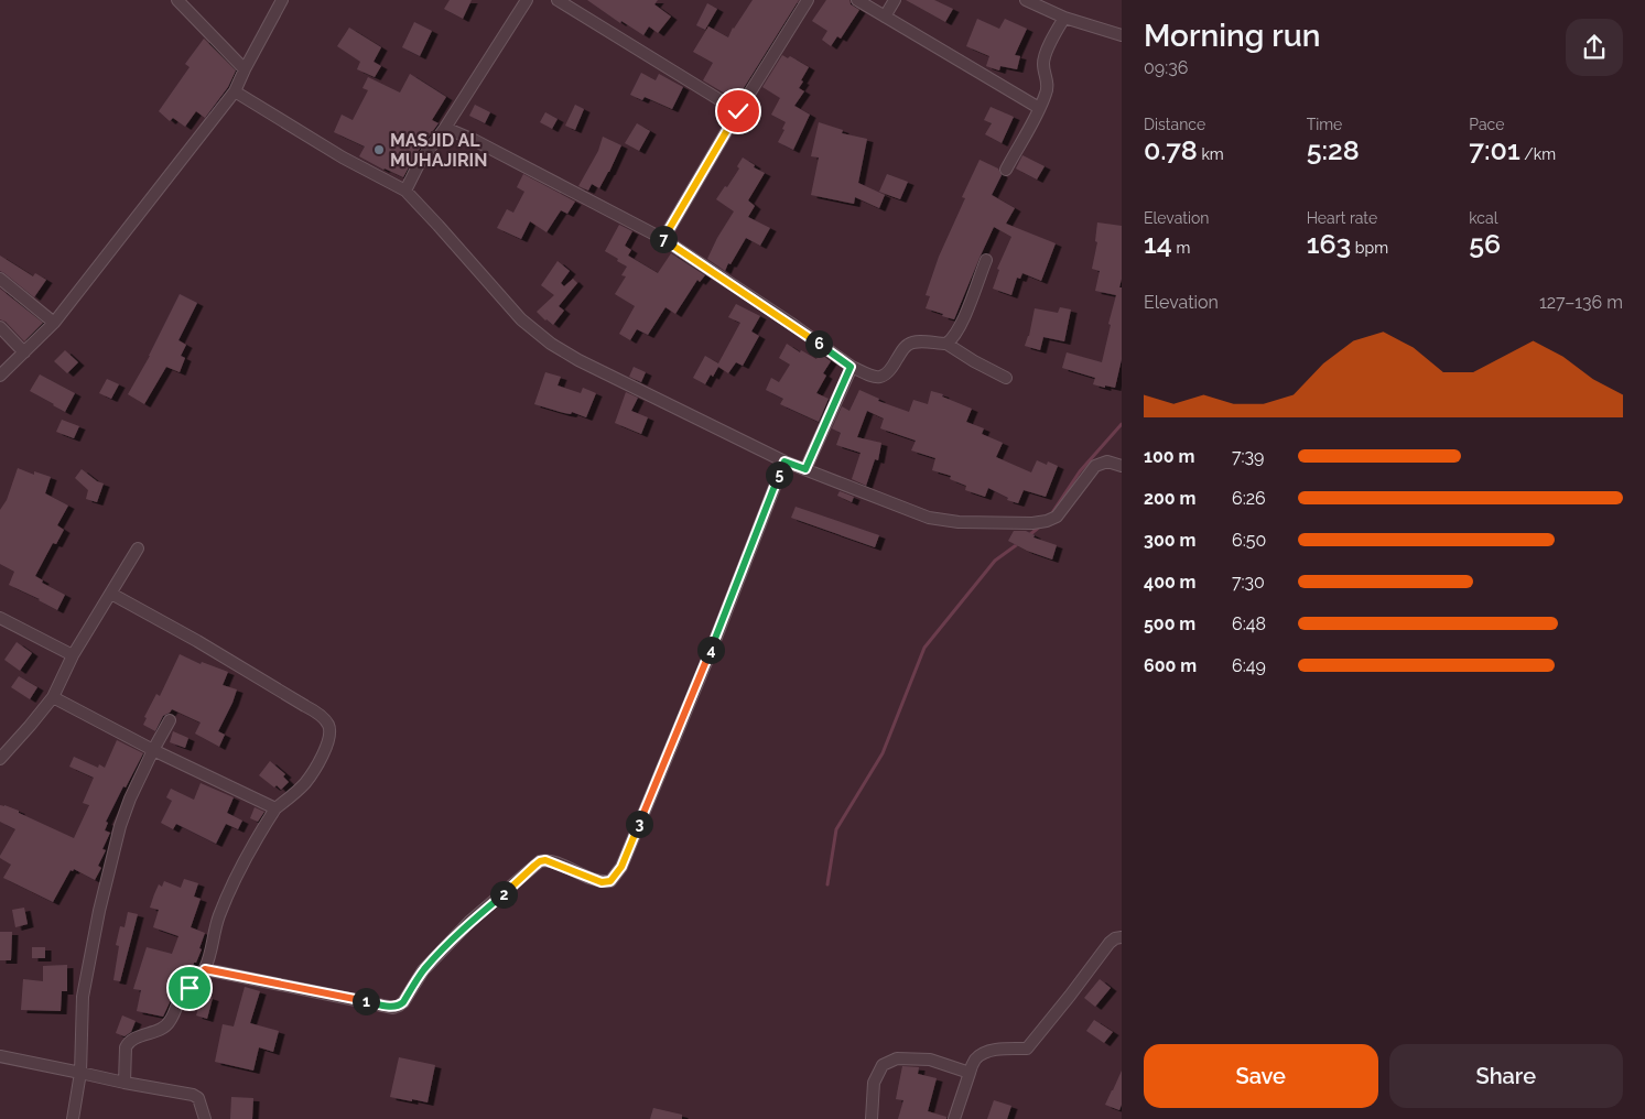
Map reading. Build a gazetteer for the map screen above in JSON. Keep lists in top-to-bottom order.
{
  "places": ["MASJID AL MUHAJIRIN"],
  "page": {
    "heading": ["Morning run", "09:36"],
    "stats": [
      ["Distance", "0.78 km"],
      ["Time", "5:28"],
      ["Pace", "7:01 /km"],
      ["Elevation", "14 m"],
      ["Heart rate", "163 bpm"],
      ["kcal", "56"]
    ],
    "pins": [
      "7",
      "6",
      "5",
      "4",
      "3",
      "2",
      "1"
    ],
    "chart": ["Elevation", "127–136 m"],
    "list": [
      {
        "name": "100 m",
        "note": "7:39"
      },
      {
        "name": "200 m",
        "note": "6:26"
      },
      {
        "name": "300 m",
        "note": "6:50"
      },
      {
        "name": "400 m",
        "note": "7:30"
      },
      {
        "name": "500 m",
        "note": "6:48"
      },
      {
        "name": "600 m",
        "note": "6:49"
      }
    ],
    "buttons": ["Save", "Share"]
  }
}
